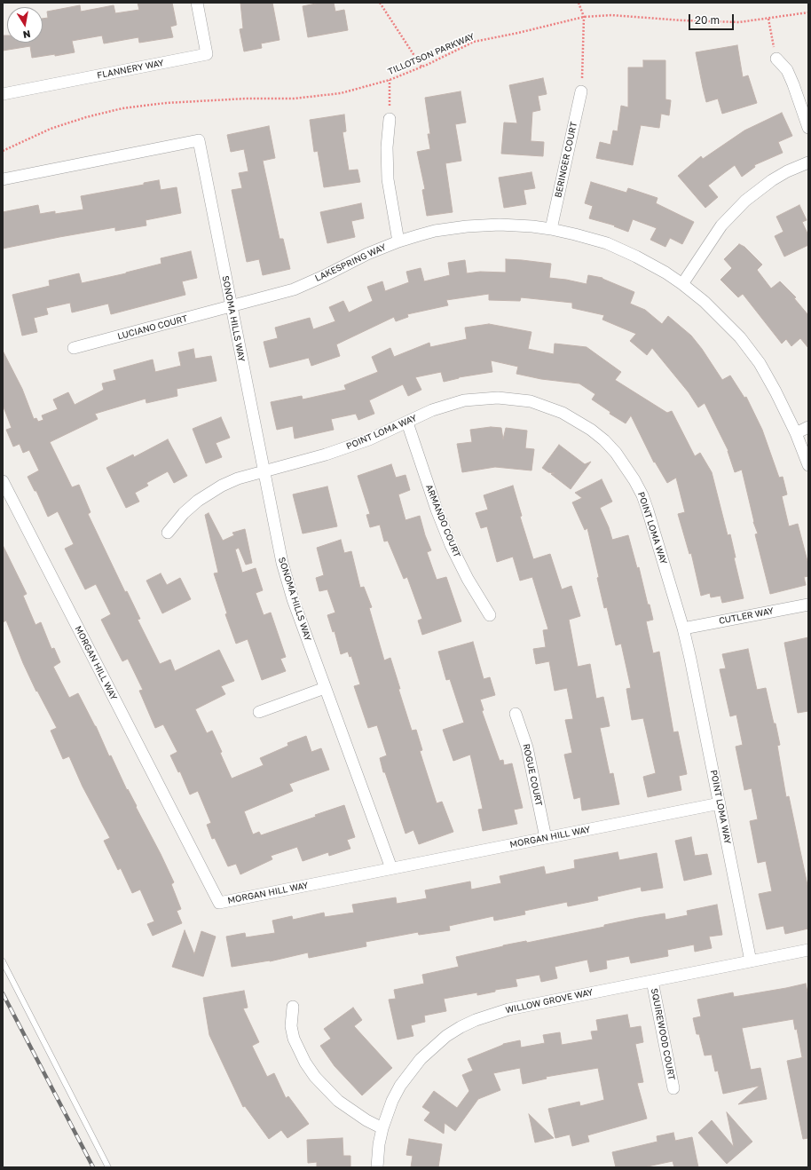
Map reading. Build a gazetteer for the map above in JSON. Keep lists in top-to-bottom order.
{
  "streets": {
    "street": [
      "FLANNERY WAY",
      "BERINGER COURT",
      "LAKESPRING WAY",
      "SONOMA HILLS WAY",
      "LUCIANO COURT",
      "POINT LOMA WAY",
      "ARMANDO COURT",
      "CUTLER WAY",
      "MORGAN HILL WAY",
      "ROGUE COURT",
      "WILLOW GROVE WAY",
      "SQUIREWOOD COURT"
    ],
    "path": ["TILLOTSON PARKWAY"]
  },
  "crossings": [
    ["BERINGER COURT", "LAKESPRING WAY"],
    ["LAKESPRING WAY", "SONOMA HILLS WAY"],
    ["LAKESPRING WAY", "LUCIANO COURT"],
    ["SONOMA HILLS WAY", "LUCIANO COURT"],
    ["SONOMA HILLS WAY", "POINT LOMA WAY"],
    ["SONOMA HILLS WAY", "MORGAN HILL WAY"],
    ["POINT LOMA WAY", "ARMANDO COURT"],
    ["POINT LOMA WAY", "CUTLER WAY"],
    ["POINT LOMA WAY", "MORGAN HILL WAY"],
    ["POINT LOMA WAY", "WILLOW GROVE WAY"],
    ["MORGAN HILL WAY", "ROGUE COURT"],
    ["WILLOW GROVE WAY", "SQUIREWOOD COURT"]
  ],
  "scale_bar": "20 m",
  "north": "bottom"
}
